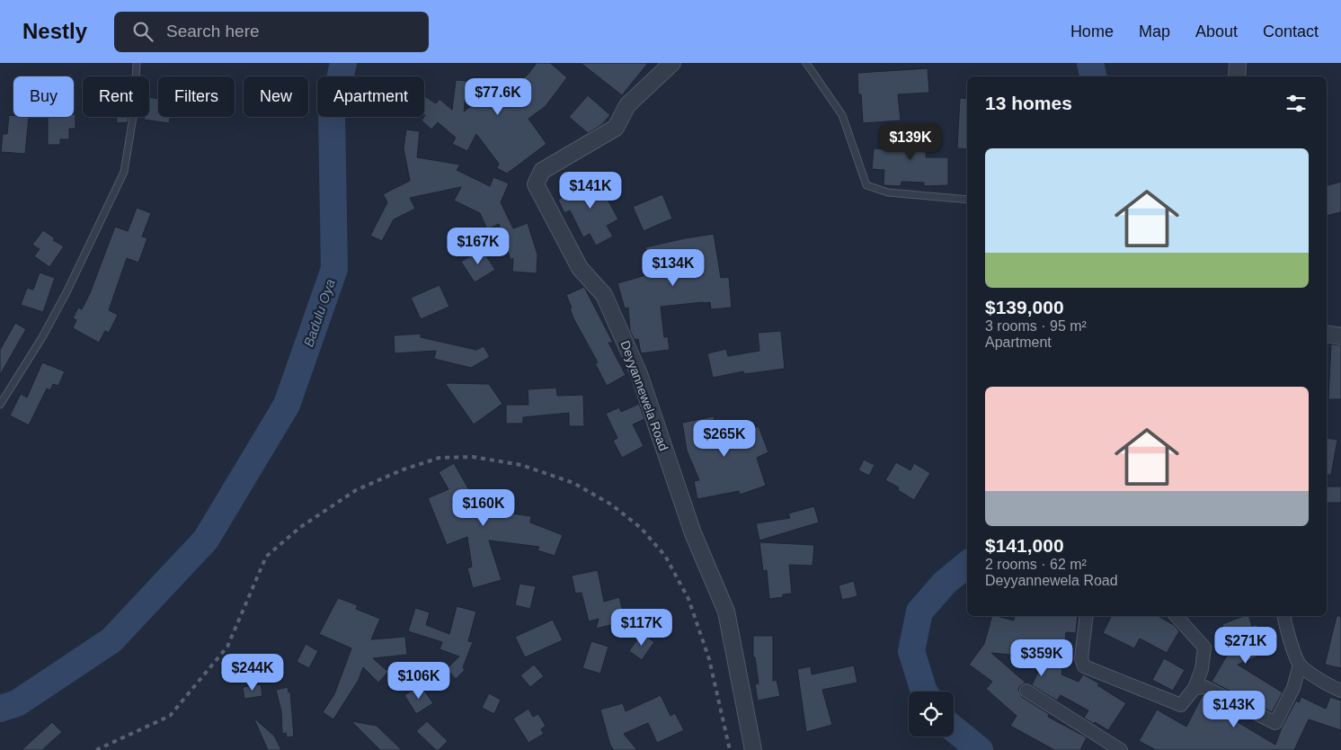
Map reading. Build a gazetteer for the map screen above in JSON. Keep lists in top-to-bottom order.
{
  "streets": {
    "street": ["Deyyannewela Road"]
  },
  "water": ["Badulu Oya"],
  "page": {
    "header": "Nestly",
    "search": "Search here",
    "nav": [
      "Home",
      "Map",
      "About",
      "Contact"
    ],
    "chip": [
      "Buy",
      "Rent",
      "Filters",
      "New",
      "Apartment"
    ],
    "heading": "13 homes",
    "price": [
      "$77.6K",
      "$139K",
      "$141K",
      "$167K",
      "$134K",
      "$265K",
      "$160K",
      "$117K",
      "$271K",
      "$359K",
      "$244K",
      "$106K",
      "$143K"
    ],
    "list": [
      {
        "name": "$139,000",
        "note": "3 rooms · 95 m² · Apartment"
      },
      {
        "name": "$141,000",
        "note": "2 rooms · 62 m² · Deyyannewela Road"
      }
    ]
  }
}
